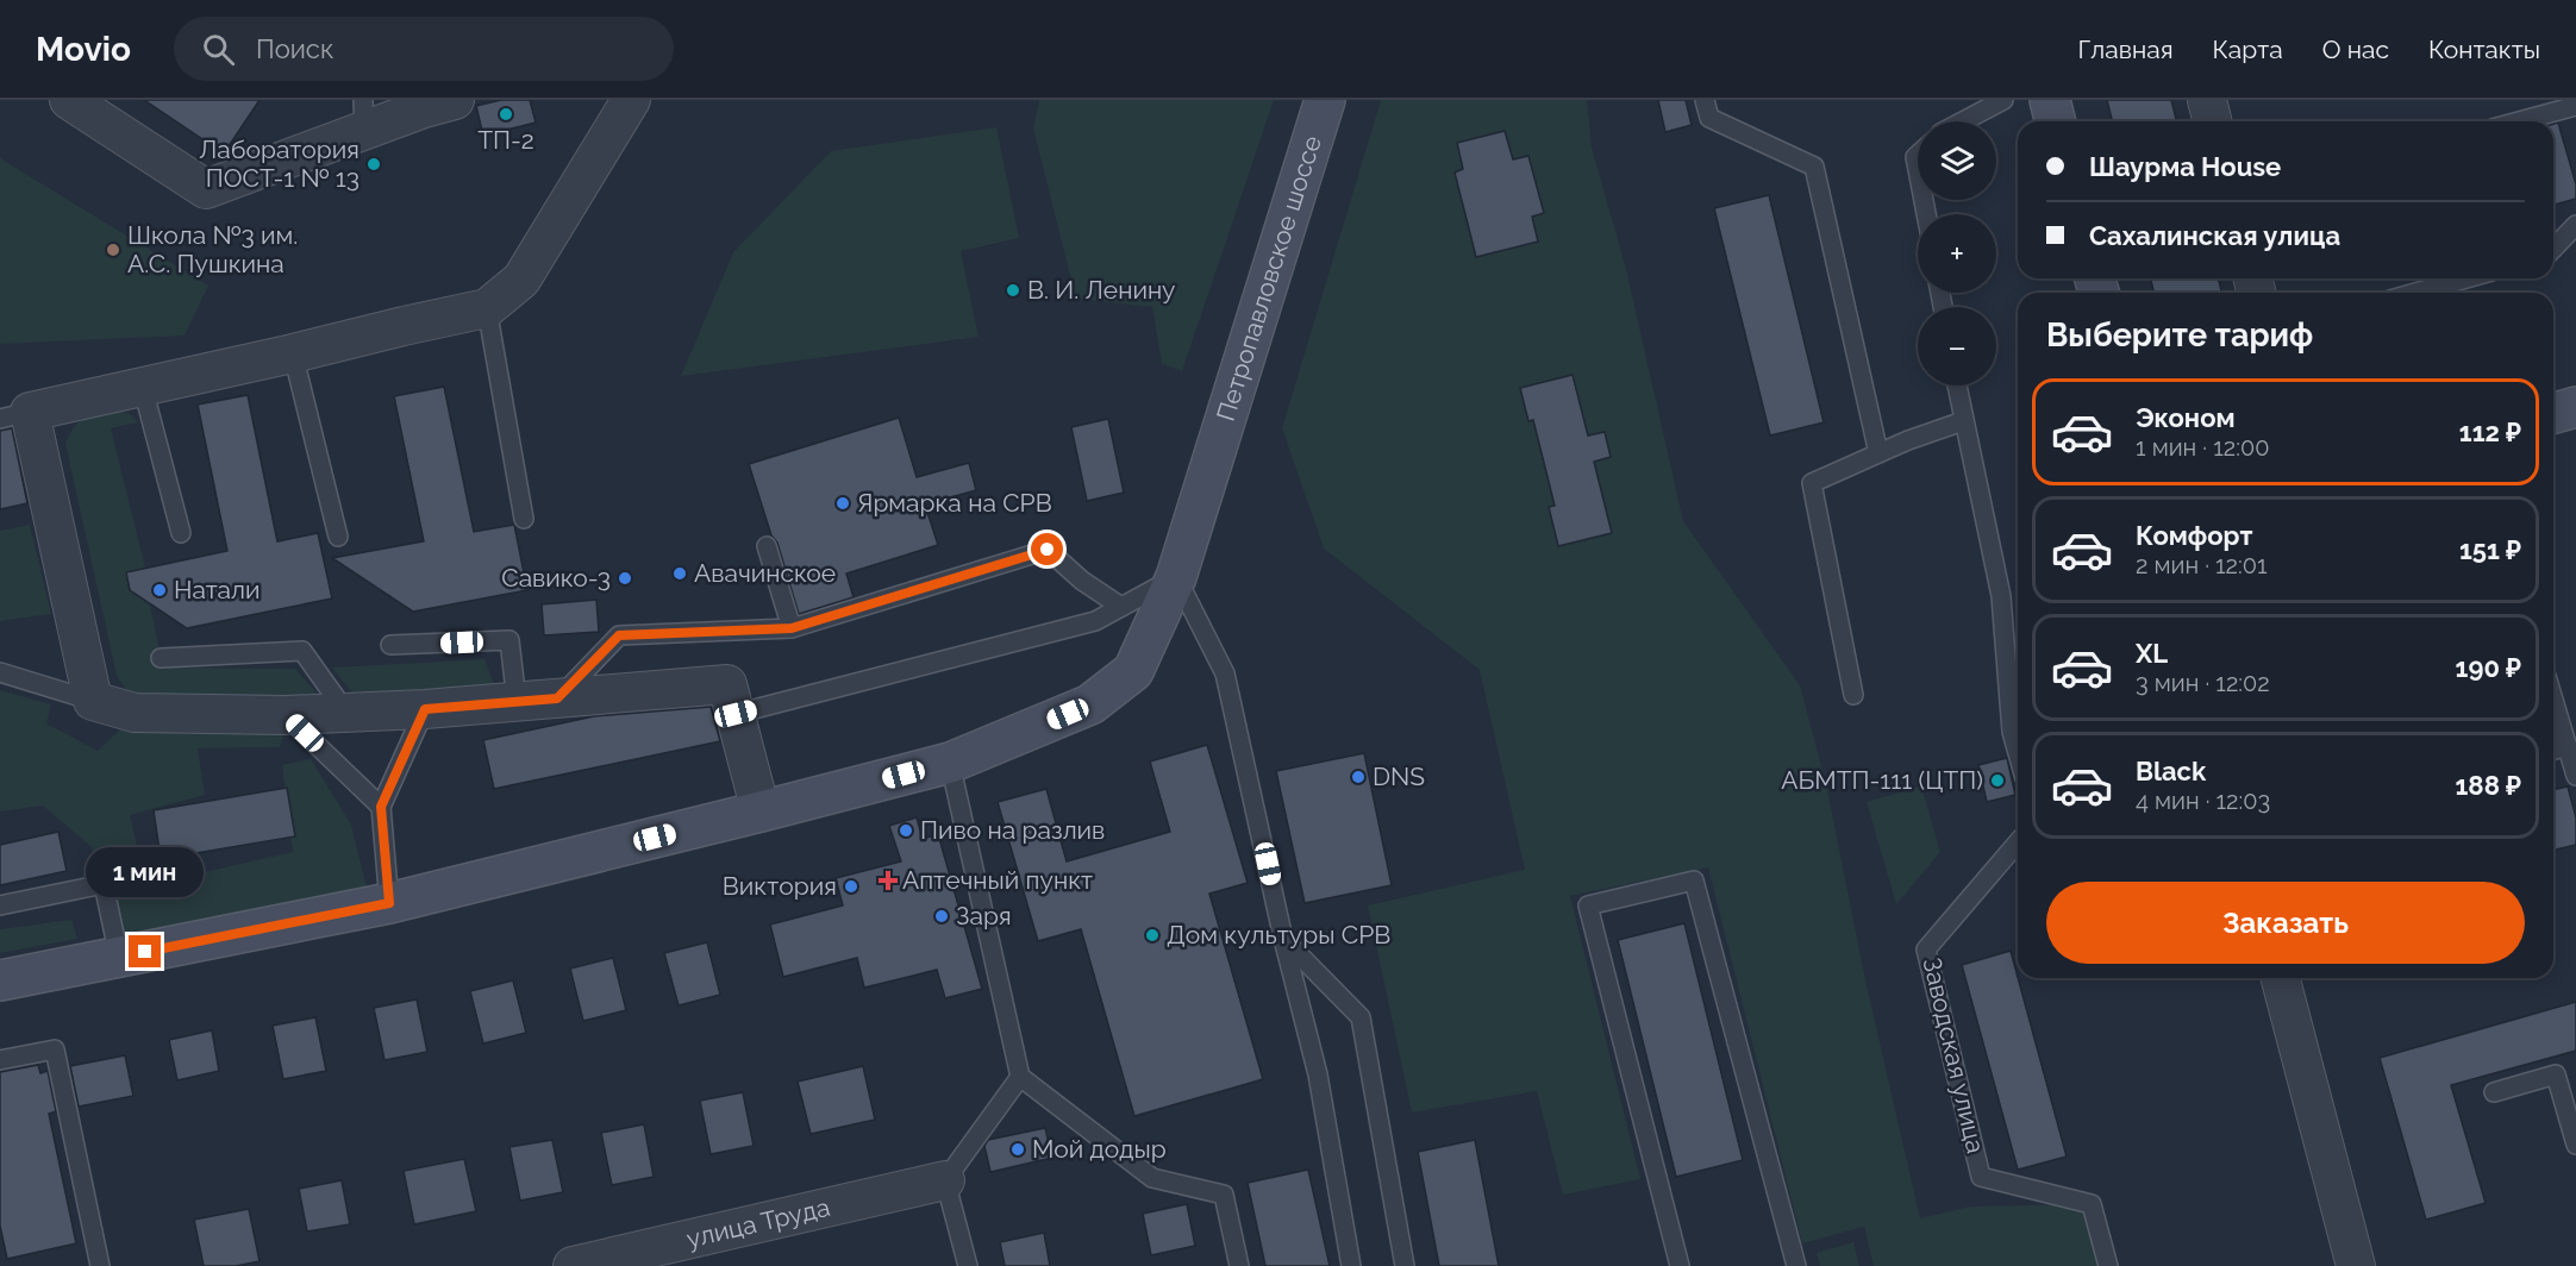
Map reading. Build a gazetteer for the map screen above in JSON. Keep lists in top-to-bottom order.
{
  "streets": {
    "street": ["Петропавловское шоссе", "улица Труда"],
    "lane": ["Заводская улица"]
  },
  "places": {
    "other": [
      "ТП-2",
      "Лаборатория ПОСТ-1 № 13",
      "Школа №3 им. А.С. Пушкина",
      "В. И. Ленину",
      "Ярмарка на СРВ",
      "Авачинское",
      "Савико-3",
      "Натали",
      "DNS",
      "АБМТП-111 (ЦТП)",
      "Пиво на разлив",
      "Виктория",
      "Заря",
      "Дом культуры СРВ",
      "Мой додыр"
    ],
    "health": ["Аптечный пункт"]
  },
  "page": {
    "header": "Movio",
    "search": "Поиск",
    "nav": [
      "Главная",
      "Карта",
      "О нас",
      "Контакты"
    ],
    "map_buttons": ["+", "−"],
    "banner": ["Шаурма House", "Сахалинская улица"],
    "heading": "Выберите тариф",
    "list": [
      {
        "name": "Эконом",
        "note": "1 мин · 12:00",
        "value": "112 ₽"
      },
      {
        "name": "Комфорт",
        "note": "2 мин · 12:01",
        "value": "151 ₽"
      },
      {
        "name": "XL",
        "note": "3 мин · 12:02",
        "value": "190 ₽"
      },
      {
        "name": "Black",
        "note": "4 мин · 12:03",
        "value": "188 ₽"
      }
    ],
    "bubble": "1 мин",
    "buttons": "Заказать"
  }
}
